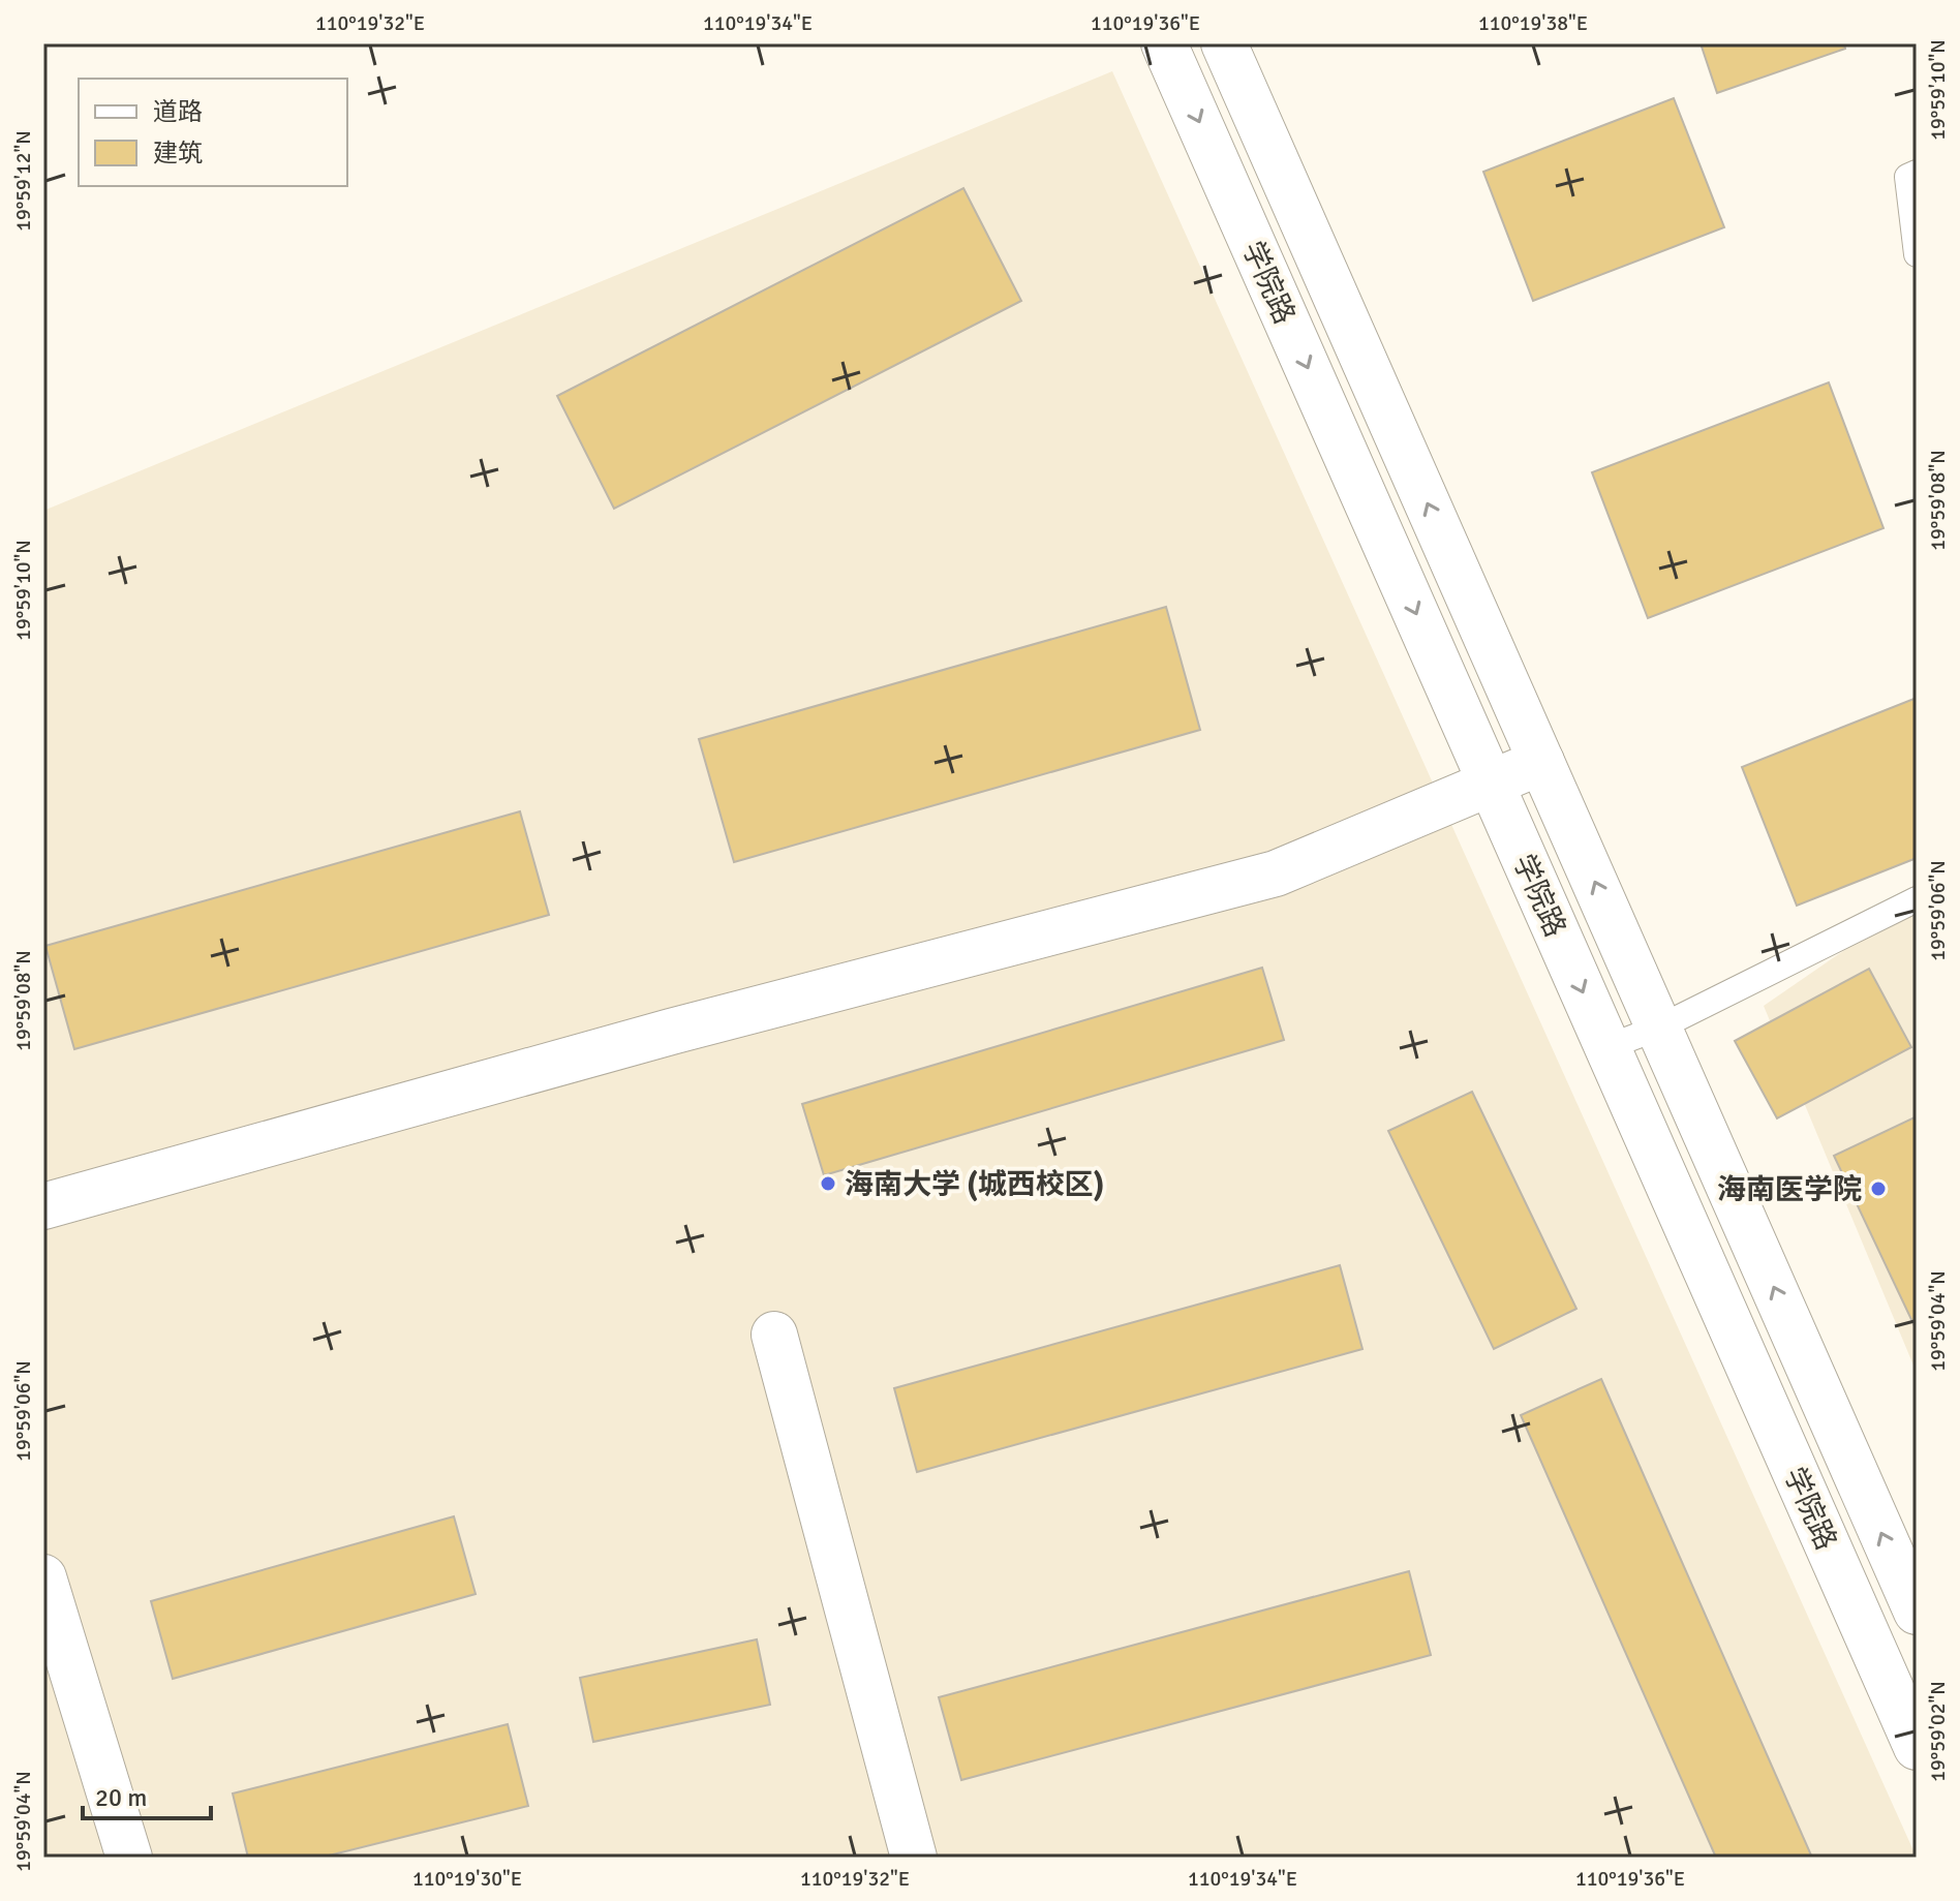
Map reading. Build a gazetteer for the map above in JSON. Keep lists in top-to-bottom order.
{
  "streets": {
    "main road": ["学院路"]
  },
  "places": ["海南大学 (城西校区)", "海南医学院"],
  "legend": ["道路", "建筑"],
  "scale_bar": "20 m",
  "coordinates": [
    "110°19'32\"E",
    "110°19'34\"E",
    "110°19'36\"E",
    "110°19'38\"E",
    "19°59'10\"N",
    "19°59'12\"N",
    "19°59'08\"N",
    "19°59'06\"N",
    "19°59'04\"N",
    "19°59'02\"N",
    "110°19'30\"E"
  ]
}
